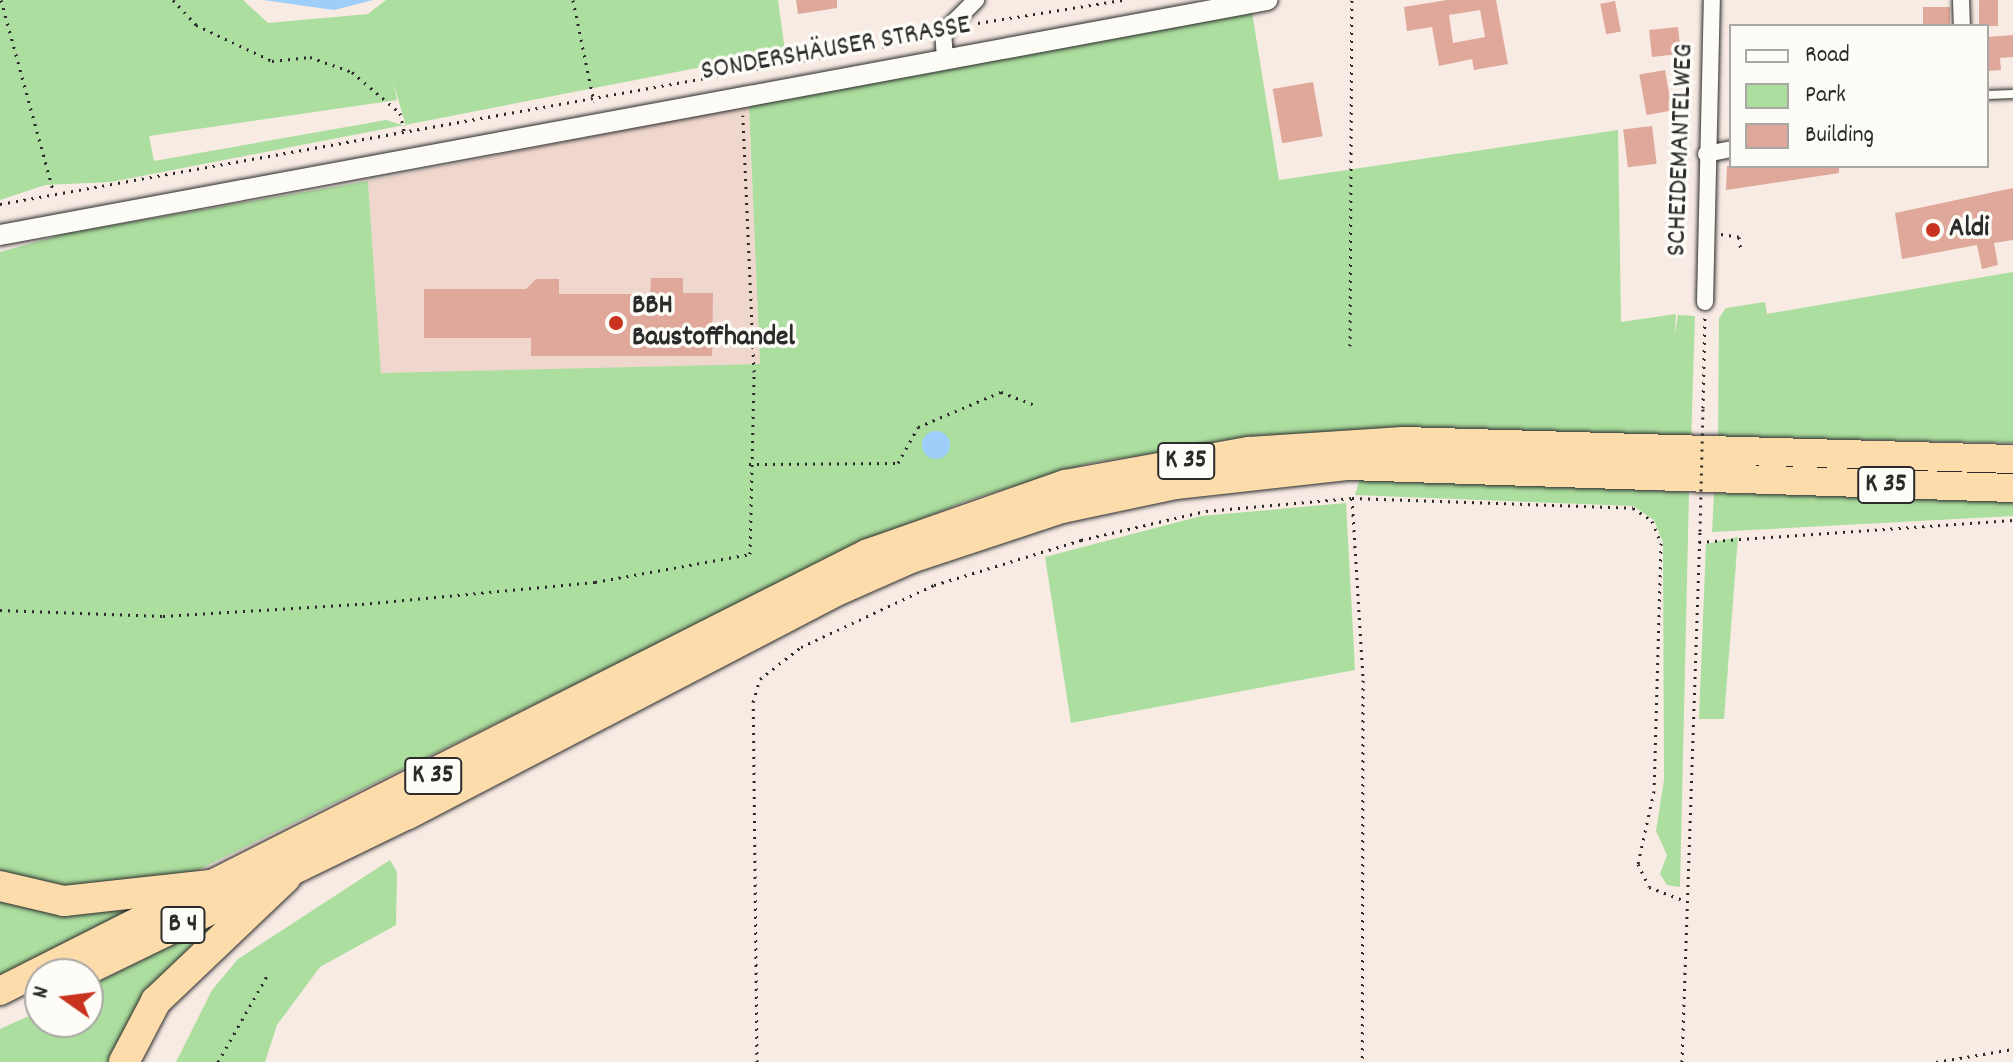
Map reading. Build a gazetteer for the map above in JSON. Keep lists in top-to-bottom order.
{
  "streets": {
    "highway": ["K 35", "B 4"],
    "street": ["SONDERSHÄUSER STRASSE", "SCHEIDEMANTELWEG"]
  },
  "crossings": [
    ["K 35", "B 4"]
  ],
  "places": ["Aldi", "BBH Baustoffhandel"],
  "legend": ["Road", "Park", "Building"],
  "north": "left"
}
